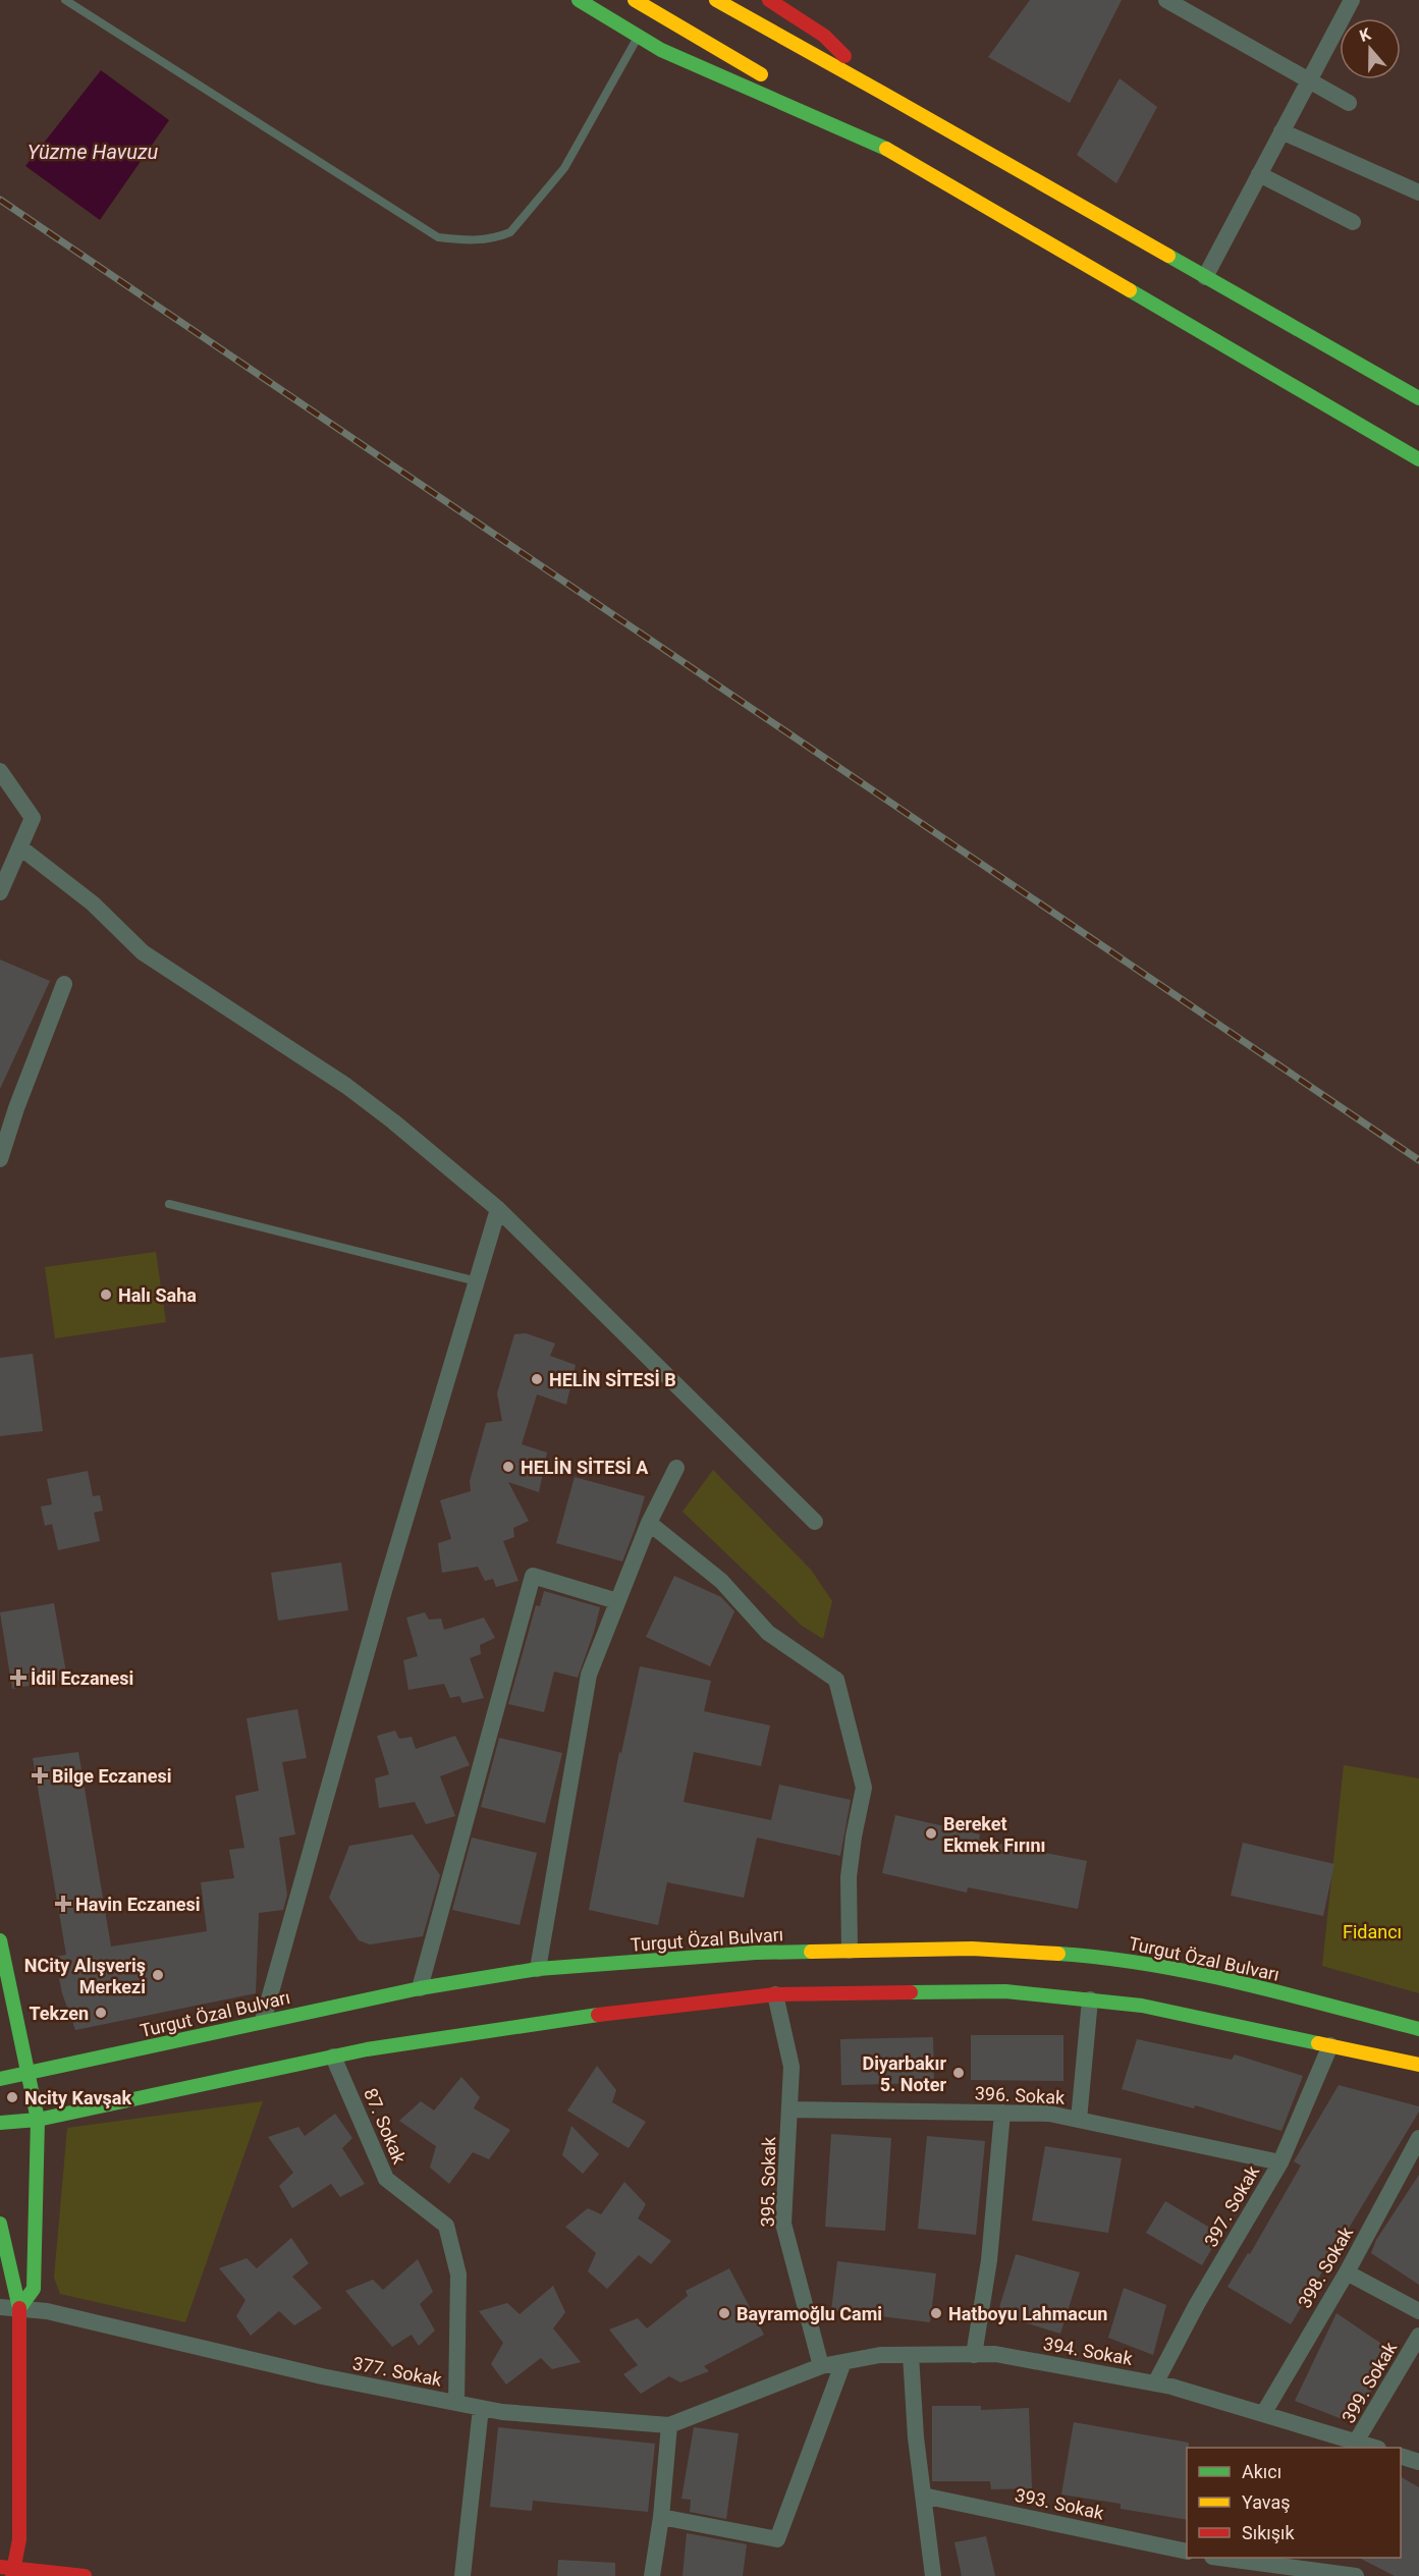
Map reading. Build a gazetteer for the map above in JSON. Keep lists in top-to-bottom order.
{
  "streets": {
    "main road": ["Turgut Özal Bulvarı"],
    "street": [
      "396. Sokak",
      "87. Sokak",
      "395. Sokak",
      "397. Sokak",
      "398. Sokak",
      "394. Sokak",
      "377. Sokak",
      "399. Sokak",
      "393. Sokak"
    ]
  },
  "crossings": [
    ["396. Sokak", "395. Sokak"],
    ["396. Sokak", "397. Sokak"],
    ["87. Sokak", "377. Sokak"],
    ["395. Sokak", "394. Sokak"],
    ["397. Sokak", "394. Sokak"],
    ["398. Sokak", "394. Sokak"],
    ["394. Sokak", "377. Sokak"],
    ["394. Sokak", "399. Sokak"]
  ],
  "water": ["Yüzme Havuzu"],
  "parks": ["Fidancı"],
  "places": {
    "other": [
      "Halı Saha",
      "HELİN SİTESİ B",
      "HELİN SİTESİ A",
      "Bereket Ekmek Fırını",
      "NCity Alışveriş Merkezi",
      "Tekzen",
      "Diyarbakır 5. Noter",
      "Ncity Kavşak",
      "Bayramoğlu Cami",
      "Hatboyu Lahmacun"
    ],
    "health": ["İdil Eczanesi", "Bilge Eczanesi", "Havin Eczanesi"]
  },
  "legend": ["Akıcı", "Yavaş", "Sıkışık"],
  "north": "top"
}
